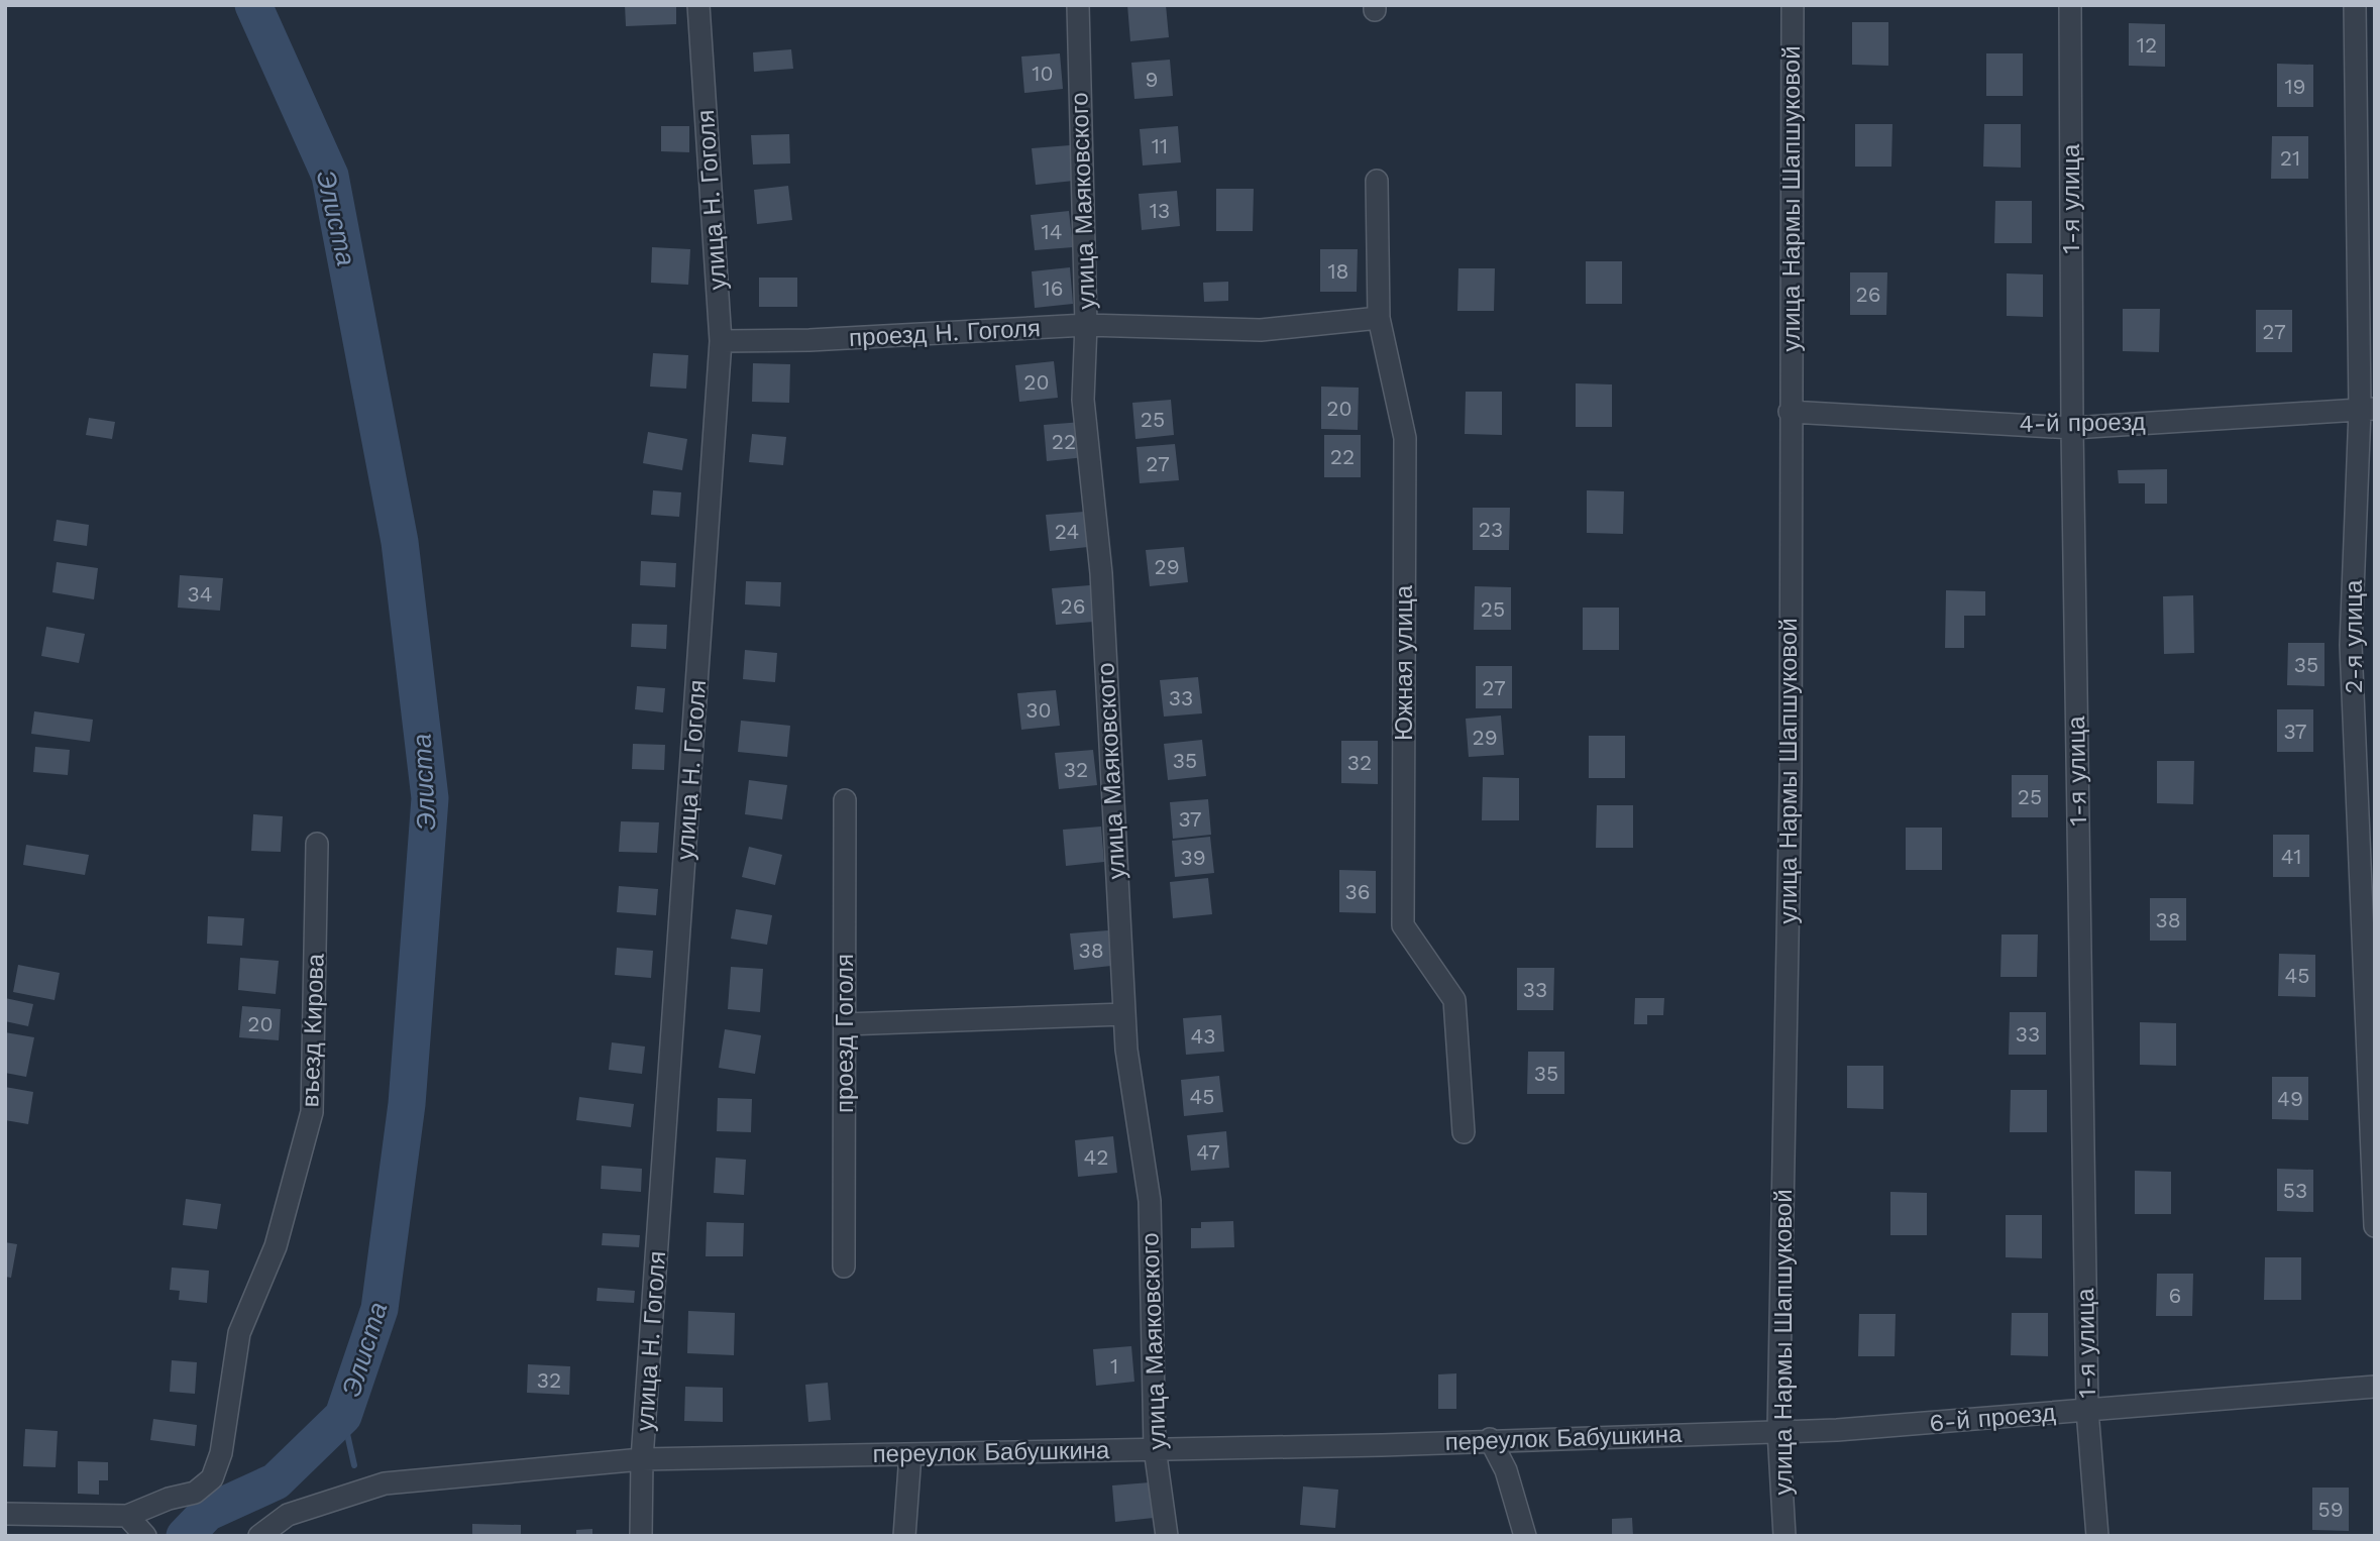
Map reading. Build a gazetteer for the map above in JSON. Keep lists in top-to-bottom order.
{
  "streets": {
    "street": [
      "улица Нармы Шапшуковой",
      "1-я улица",
      "улица Н. Гоголя",
      "улица Маяковского",
      "проезд Н. Гоголя",
      "4-й проезд",
      "2-я улица",
      "Южная улица",
      "въезд Кирова",
      "проезд Гоголя",
      "6-й проезд",
      "переулок Бабушкина"
    ]
  },
  "crossings": [
    ["улица Нармы Шапшуковой", "4-й проезд"],
    ["улица Нармы Шапшуковой", "6-й проезд"],
    ["улица Нармы Шапшуковой", "переулок Бабушкина"],
    ["1-я улица", "4-й проезд"],
    ["1-я улица", "6-й проезд"],
    ["улица Н. Гоголя", "проезд Н. Гоголя"],
    ["улица Н. Гоголя", "переулок Бабушкина"],
    ["улица Маяковского", "проезд Н. Гоголя"],
    ["улица Маяковского", "переулок Бабушкина"],
    ["проезд Н. Гоголя", "Южная улица"],
    ["4-й проезд", "2-я улица"],
    ["6-й проезд", "переулок Бабушкина"]
  ],
  "water": ["Элиста"],
  "house_numbers": [
    "12",
    "10",
    "9",
    "19",
    "11",
    "21",
    "13",
    "14",
    "18",
    "16",
    "26",
    "27",
    "20",
    "20",
    "25",
    "22",
    "22",
    "27",
    "23",
    "24",
    "29",
    "34",
    "26",
    "25",
    "35",
    "27",
    "33",
    "30",
    "37",
    "29",
    "35",
    "32",
    "32",
    "25",
    "37",
    "41",
    "39",
    "36",
    "38",
    "38",
    "45",
    "33",
    "20",
    "33",
    "43",
    "35",
    "45",
    "49",
    "47",
    "42",
    "53",
    "6",
    "1",
    "32",
    "59"
  ]
}
